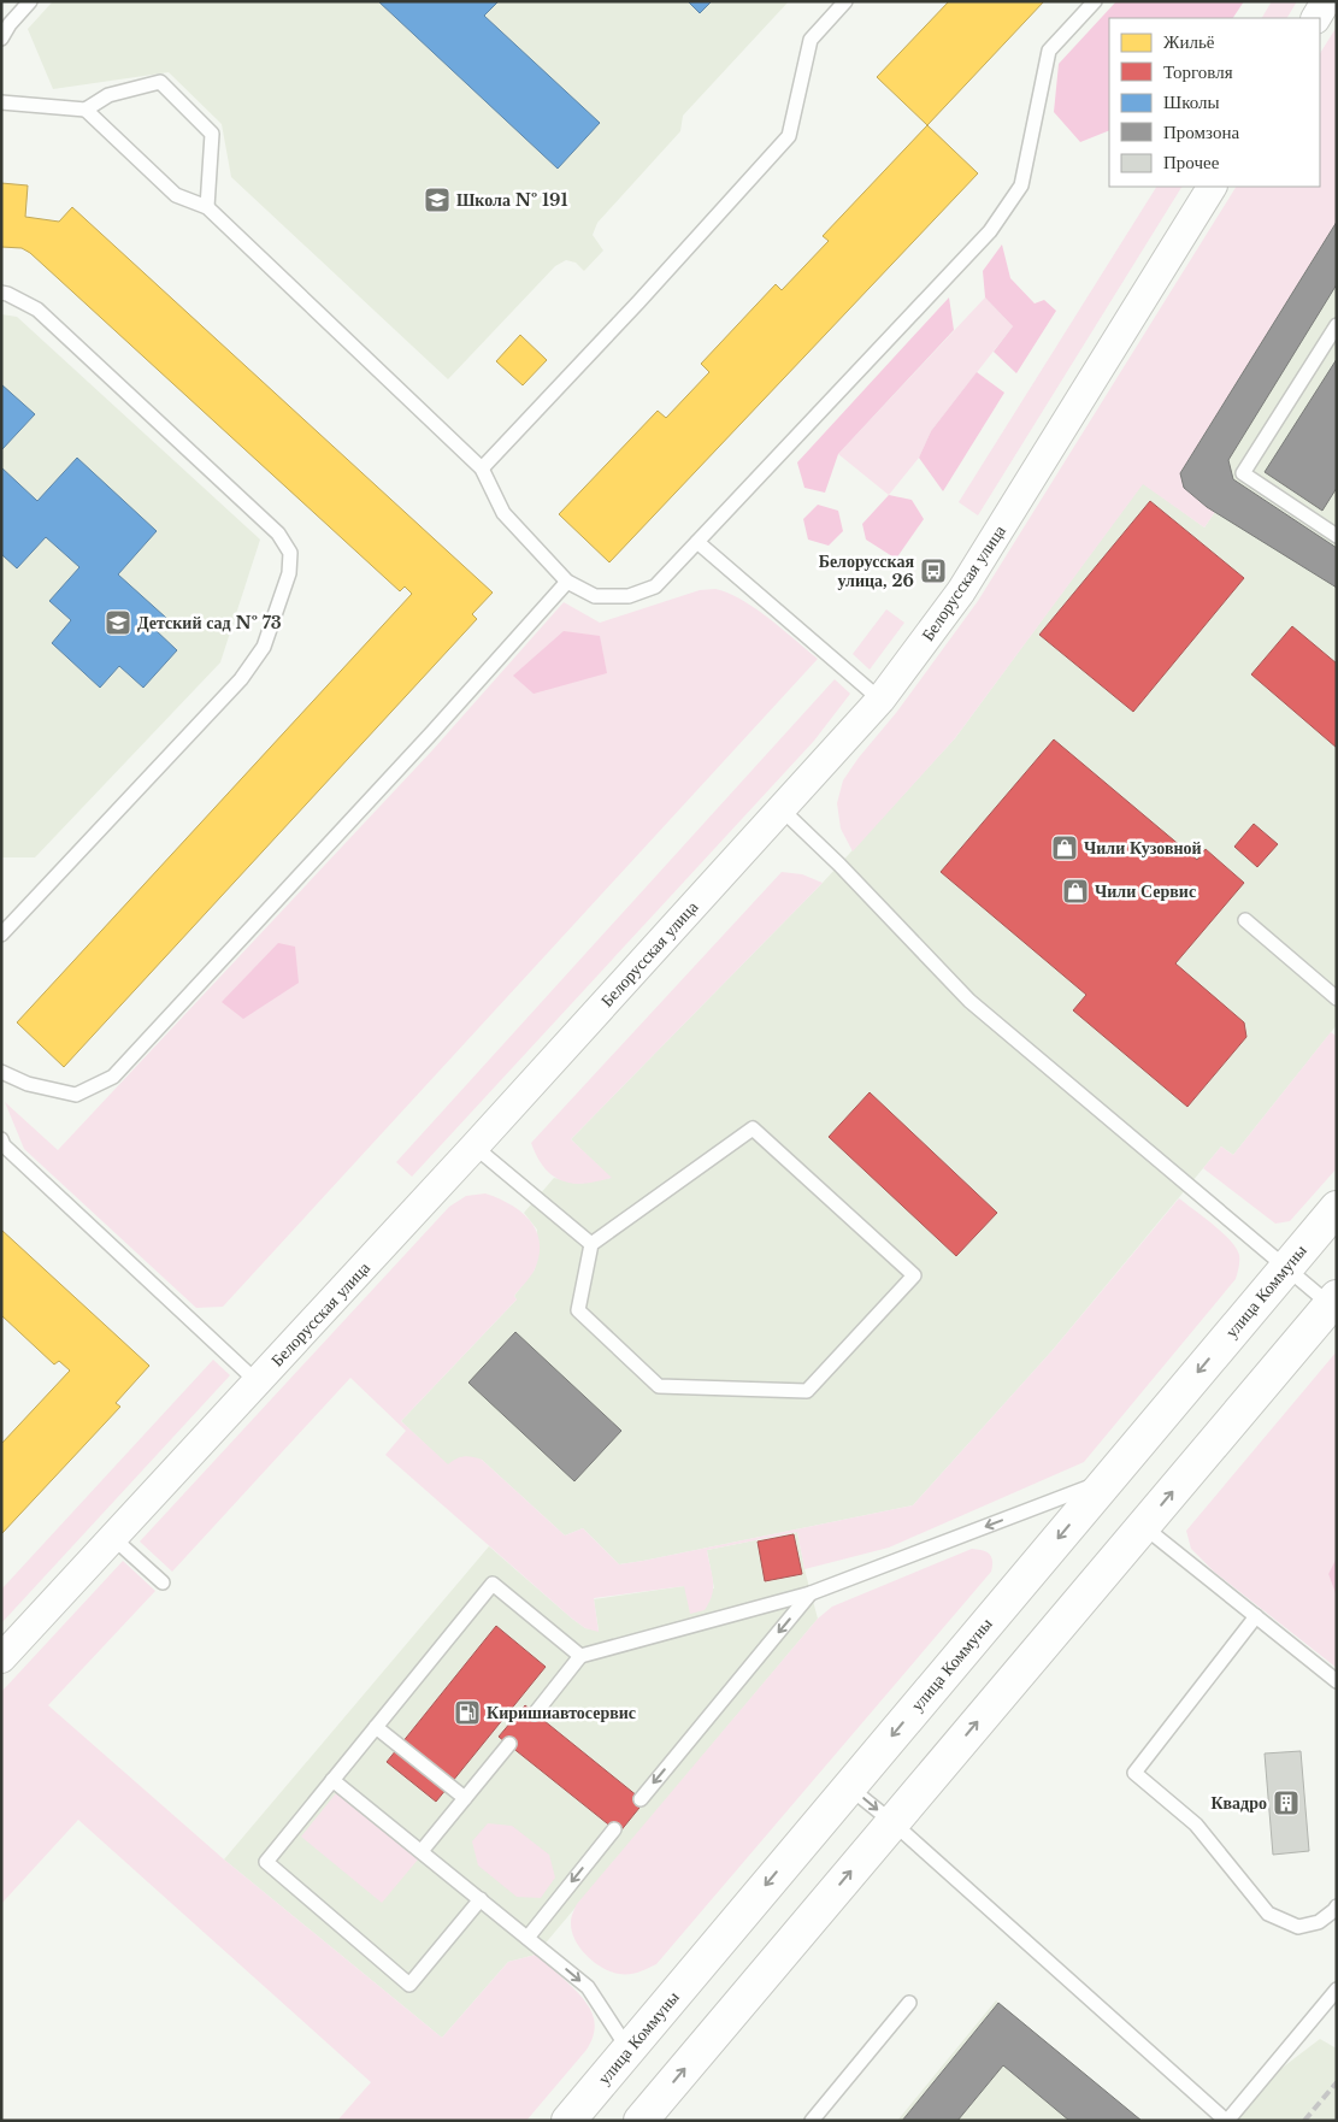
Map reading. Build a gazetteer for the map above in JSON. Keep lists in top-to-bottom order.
{
  "streets": {
    "street": ["Белорусская улица", "улица Коммуны"]
  },
  "places": {
    "school or university": ["Школа № 191", "Детский сад № 73"],
    "bus stop": ["Белорусская улица, 26"],
    "shop": ["Чили Кузовной", "Чили Сервис"],
    "fuel station": ["Киришиавтосервис"],
    "building": ["Квадро"]
  },
  "legend": [
    "Жильё",
    "Торговля",
    "Школы",
    "Промзона",
    "Прочее"
  ]
}
